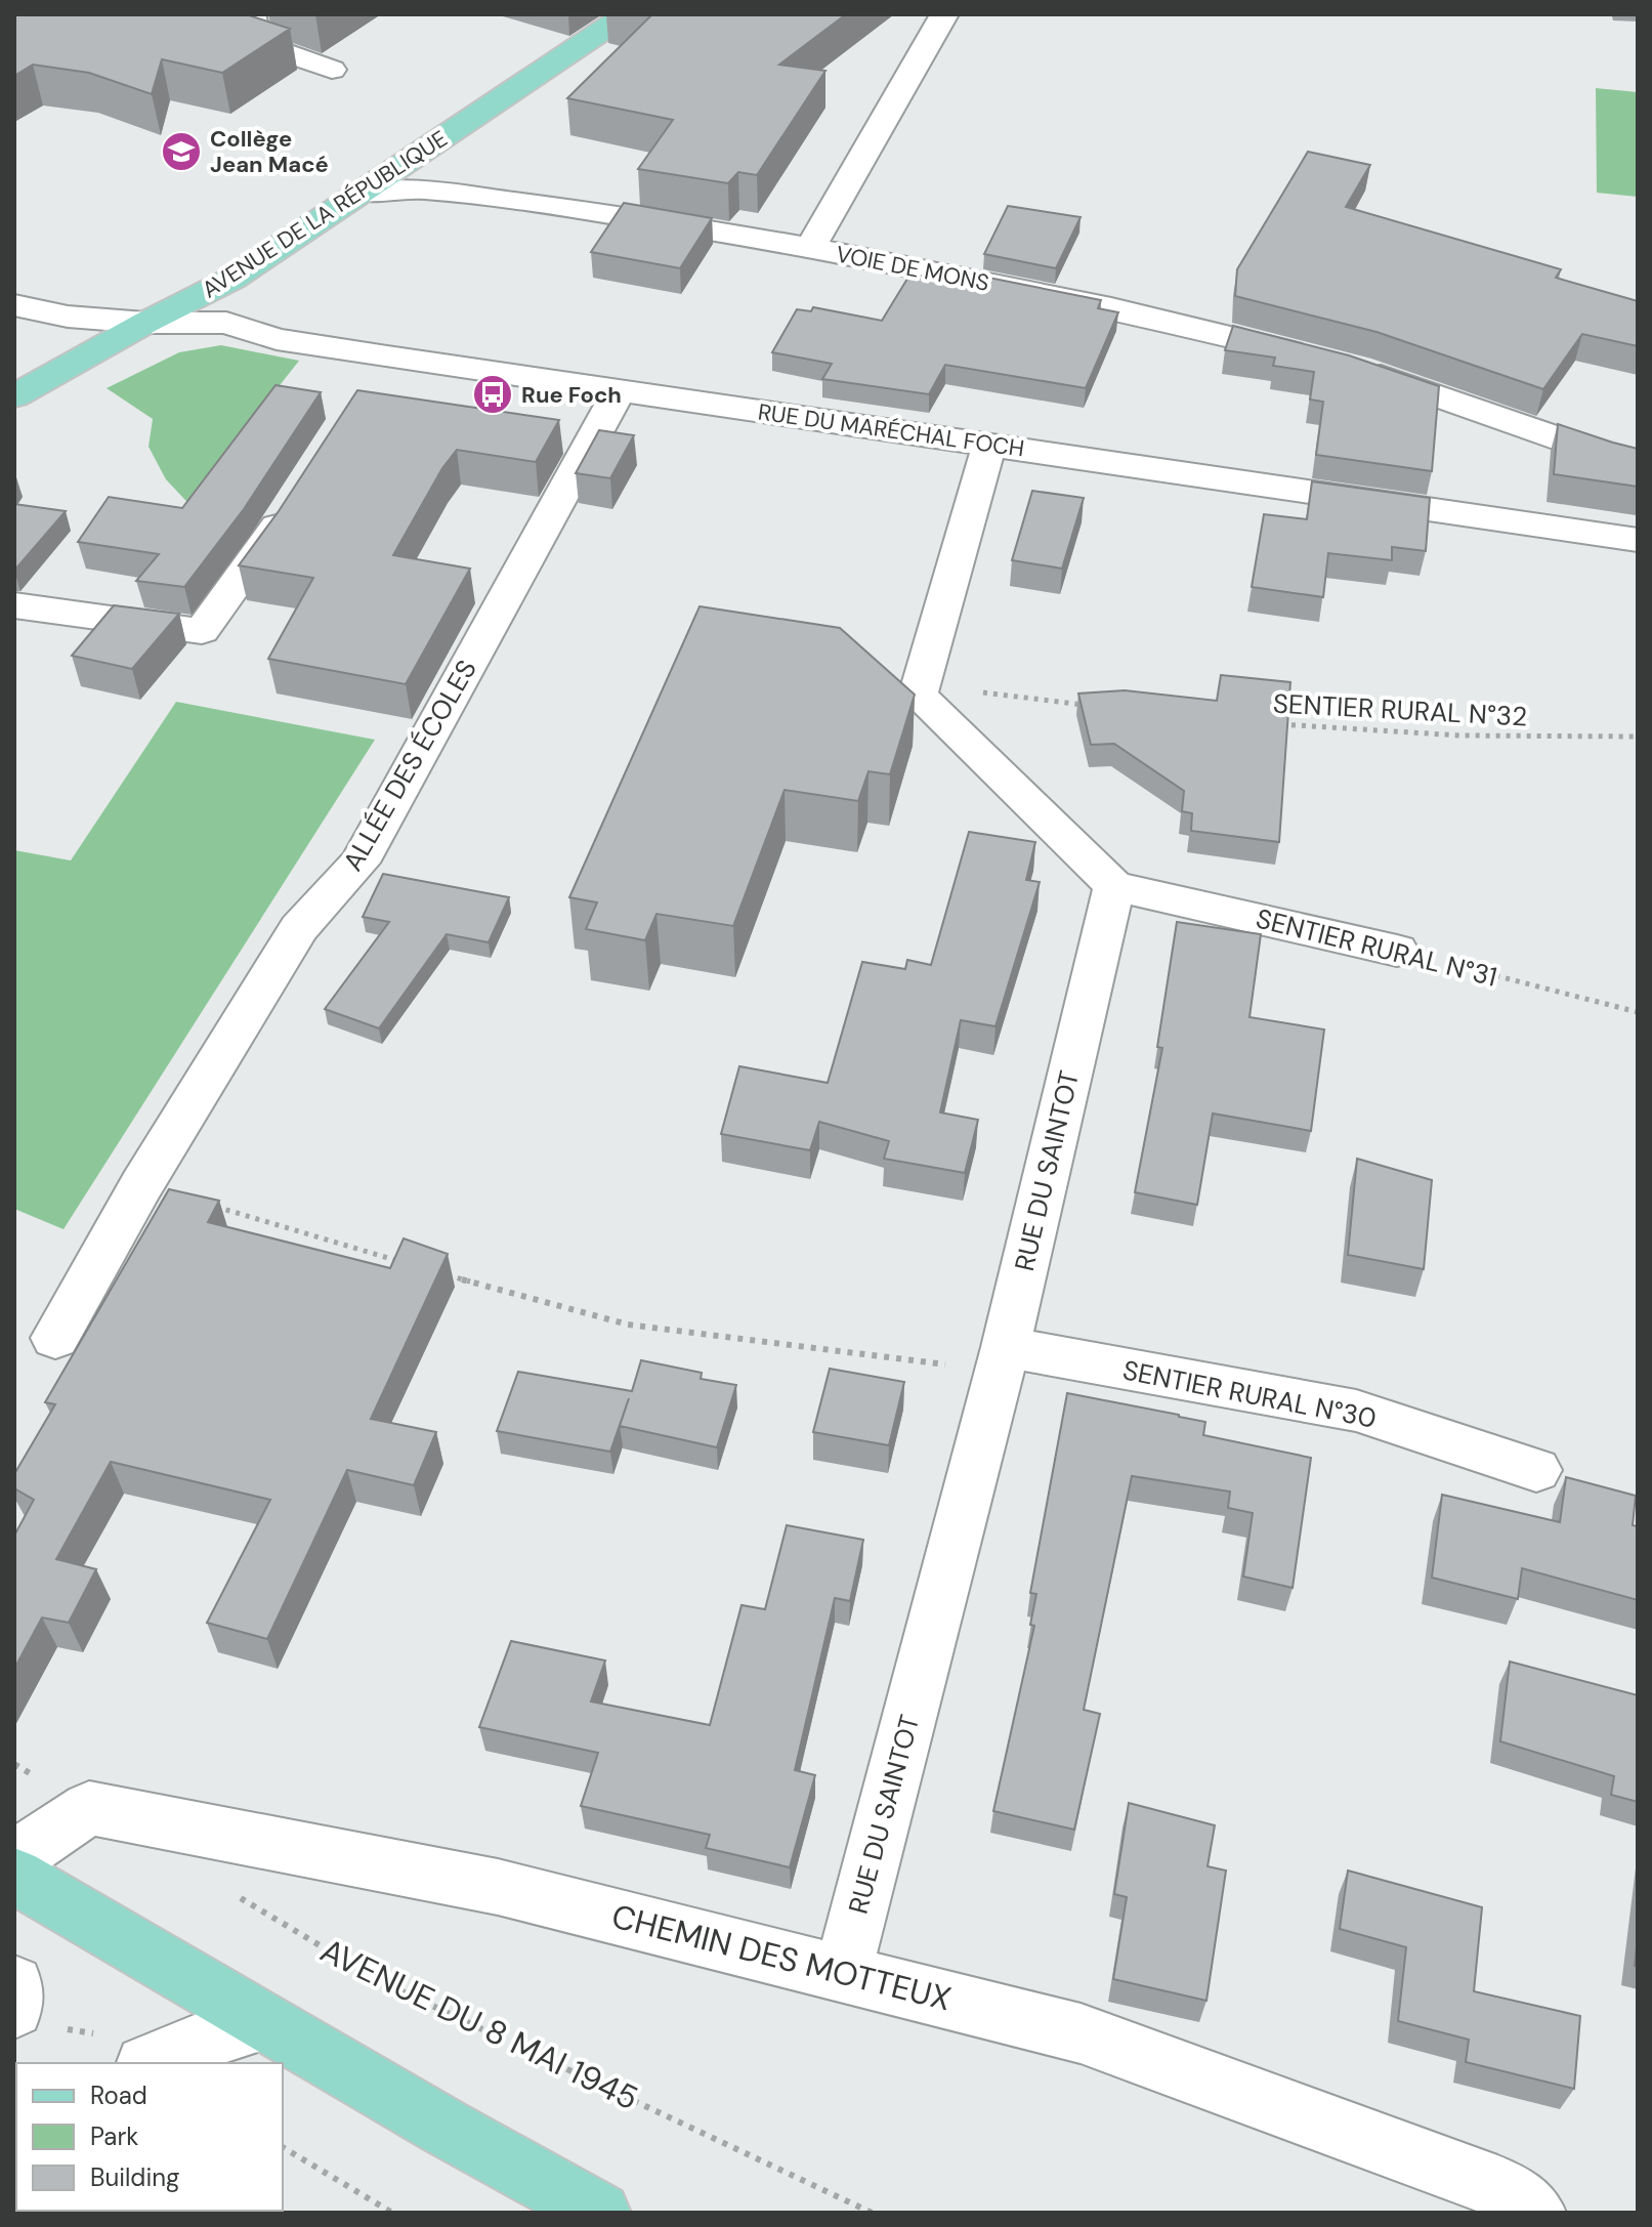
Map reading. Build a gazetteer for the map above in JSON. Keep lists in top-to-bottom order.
{
  "streets": {
    "main road": ["AVENUE DE LA RÉPUBLIQUE"],
    "street": [
      "VOIE DE MONS",
      "RUE DU MARÉCHAL FOCH",
      "ALLÉE DES ÉCOLES",
      "SENTIER RURAL N°31",
      "RUE DU SAINTOT",
      "SENTIER RURAL N°30",
      "CHEMIN DES MOTTEUX"
    ],
    "path": ["SENTIER RURAL N°32", "AVENUE DU 8 MAI 1945"]
  },
  "crossings": [
    ["AVENUE DE LA RÉPUBLIQUE", "VOIE DE MONS"],
    ["AVENUE DE LA RÉPUBLIQUE", "RUE DU MARÉCHAL FOCH"],
    ["RUE DU MARÉCHAL FOCH", "ALLÉE DES ÉCOLES"],
    ["SENTIER RURAL N°31", "RUE DU SAINTOT"],
    ["RUE DU SAINTOT", "SENTIER RURAL N°30"],
    ["RUE DU SAINTOT", "CHEMIN DES MOTTEUX"]
  ],
  "places": {
    "school or university": ["Collège Jean Macé"],
    "bus stop": ["Rue Foch"]
  },
  "legend": ["Road", "Park", "Building"]
}
